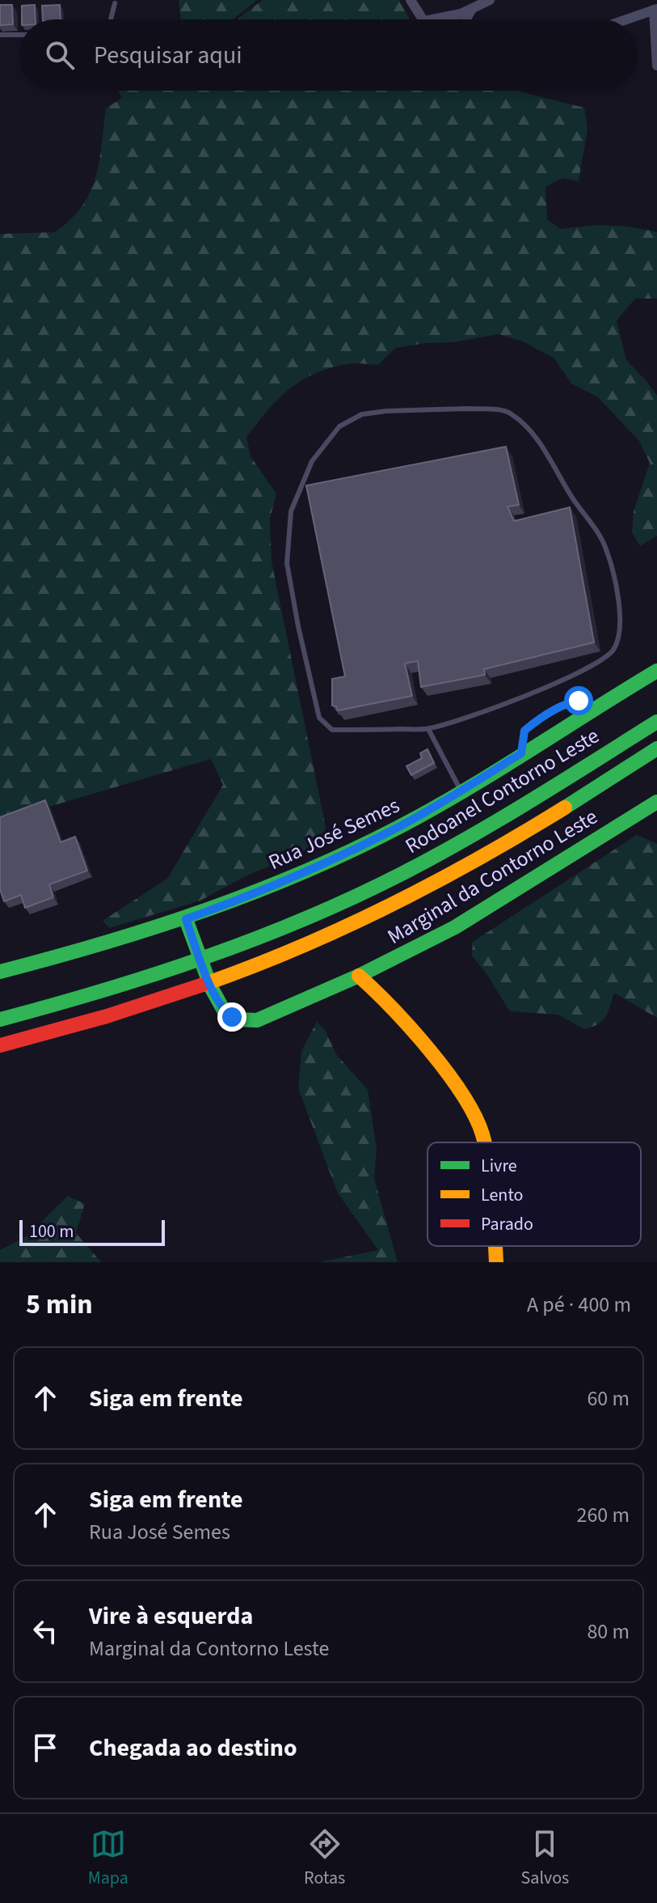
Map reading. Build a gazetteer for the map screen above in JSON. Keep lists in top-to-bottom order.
{
  "streets": {
    "main road": ["Rodoanel Contorno Leste", "Rua José Semes", "Marginal da Contorno Leste"]
  },
  "crossings": [
    ["Rua José Semes", "Marginal da Contorno Leste"]
  ],
  "legend": ["Livre", "Lento", "Parado"],
  "scale_bar": "100 m",
  "page": {
    "search": "Pesquisar aqui",
    "scale": "100 m",
    "heading": ["5 min", "A pé · 400 m"],
    "list": [
      ["Siga em frente", "60 m"],
      ["Siga em frente", "Rua José Semes", "260 m"],
      ["Vire à esquerda", "Marginal da Contorno Leste", "80 m"],
      "Chegada ao destino"
    ],
    "nav": ["Mapa", "Rotas", "Salvos"]
  }
}
